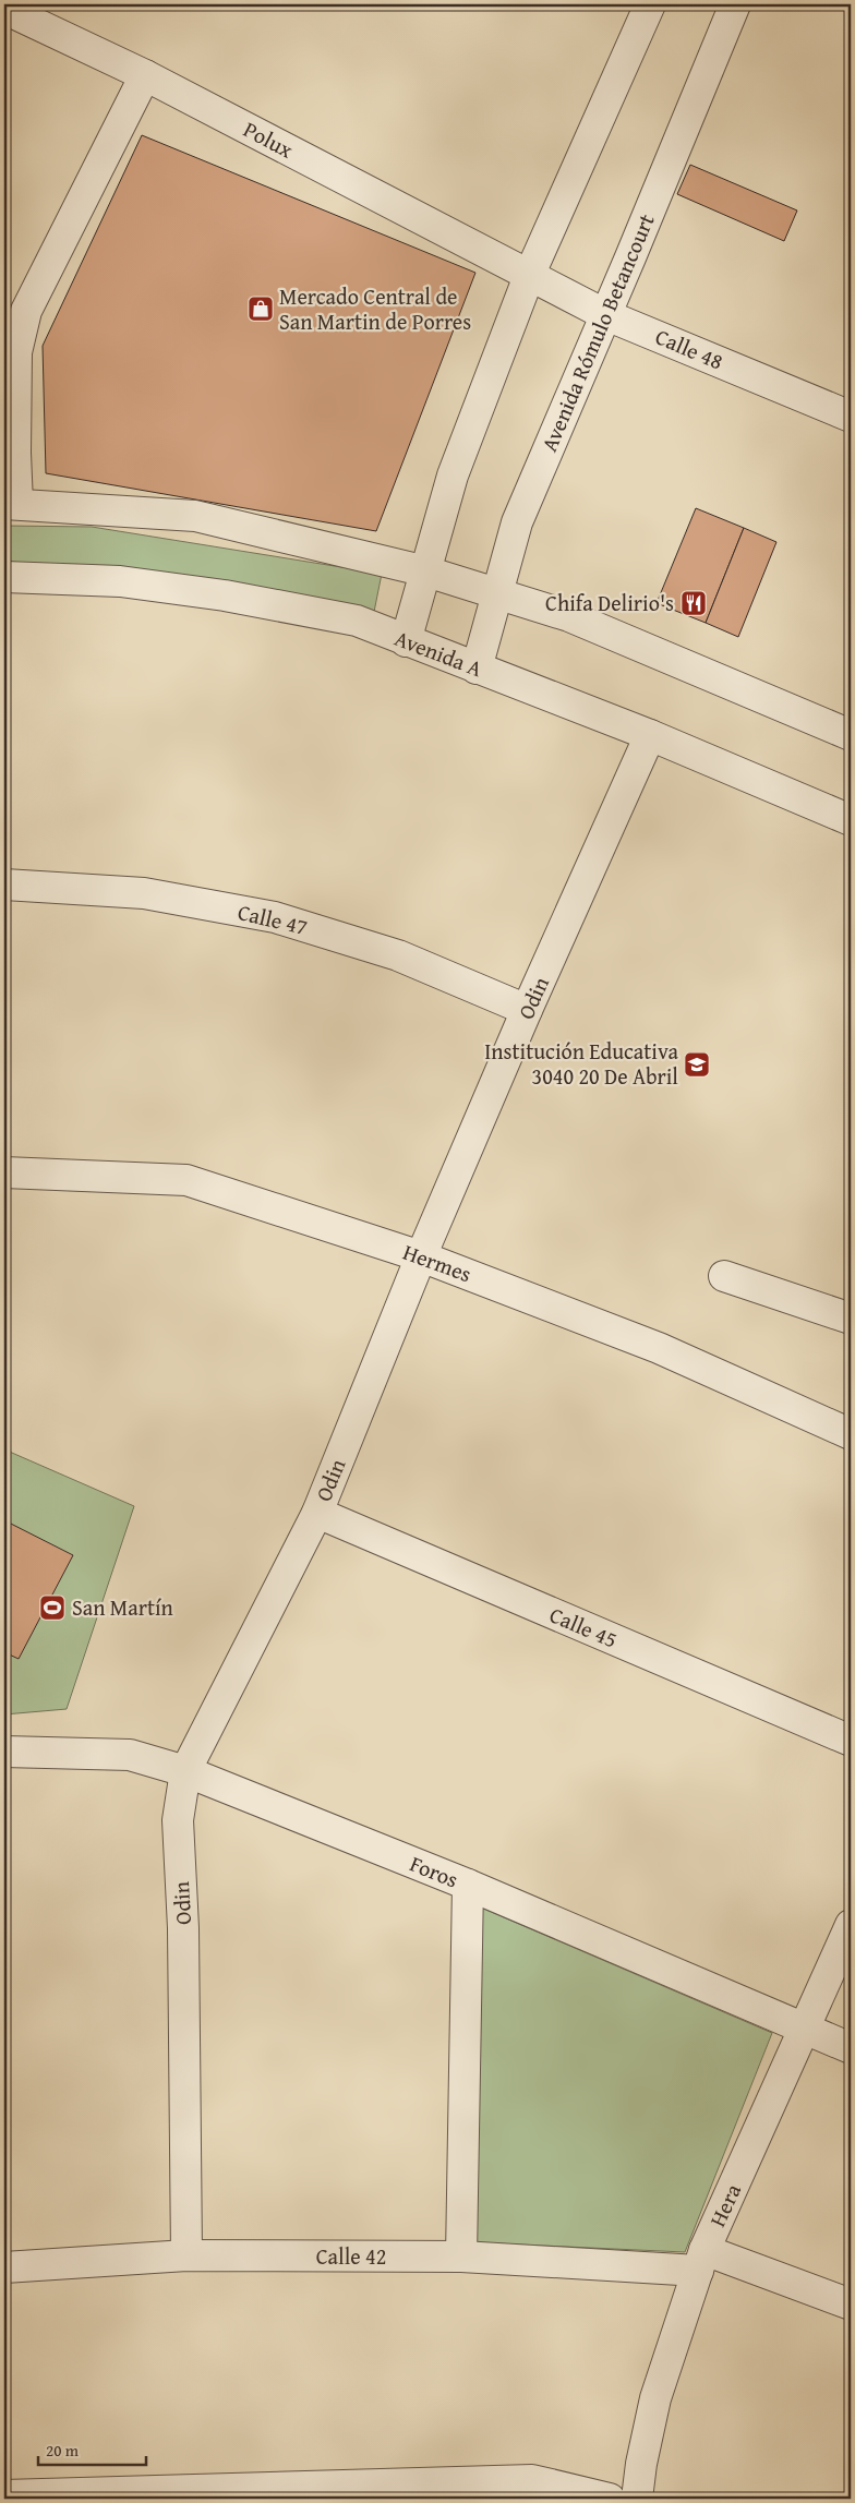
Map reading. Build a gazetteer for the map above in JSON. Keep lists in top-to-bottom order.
{
  "streets": {
    "street": [
      "Polux",
      "Avenida Rómulo Betancourt",
      "Calle 48",
      "Avenida A",
      "Calle 47",
      "Odin",
      "Hermes",
      "Calle 45",
      "Foros",
      "Hera",
      "Calle 42"
    ]
  },
  "crossings": [
    ["Polux", "Calle 48"],
    ["Avenida Rómulo Betancourt", "Calle 48"],
    ["Avenida Rómulo Betancourt", "Avenida A"],
    ["Avenida A", "Odin"],
    ["Calle 47", "Odin"],
    ["Odin", "Hermes"],
    ["Odin", "Calle 45"],
    ["Odin", "Foros"],
    ["Odin", "Calle 42"],
    ["Foros", "Hera"],
    ["Hera", "Calle 42"]
  ],
  "places": {
    "shop": ["Mercado Central de San Martin de Porres"],
    "restaurant": ["Chifa Delirio's"],
    "school or university": ["Institución Educativa 3040 20 De Abril"],
    "sports": ["San Martín"]
  },
  "scale_bar": "20 m"
}
